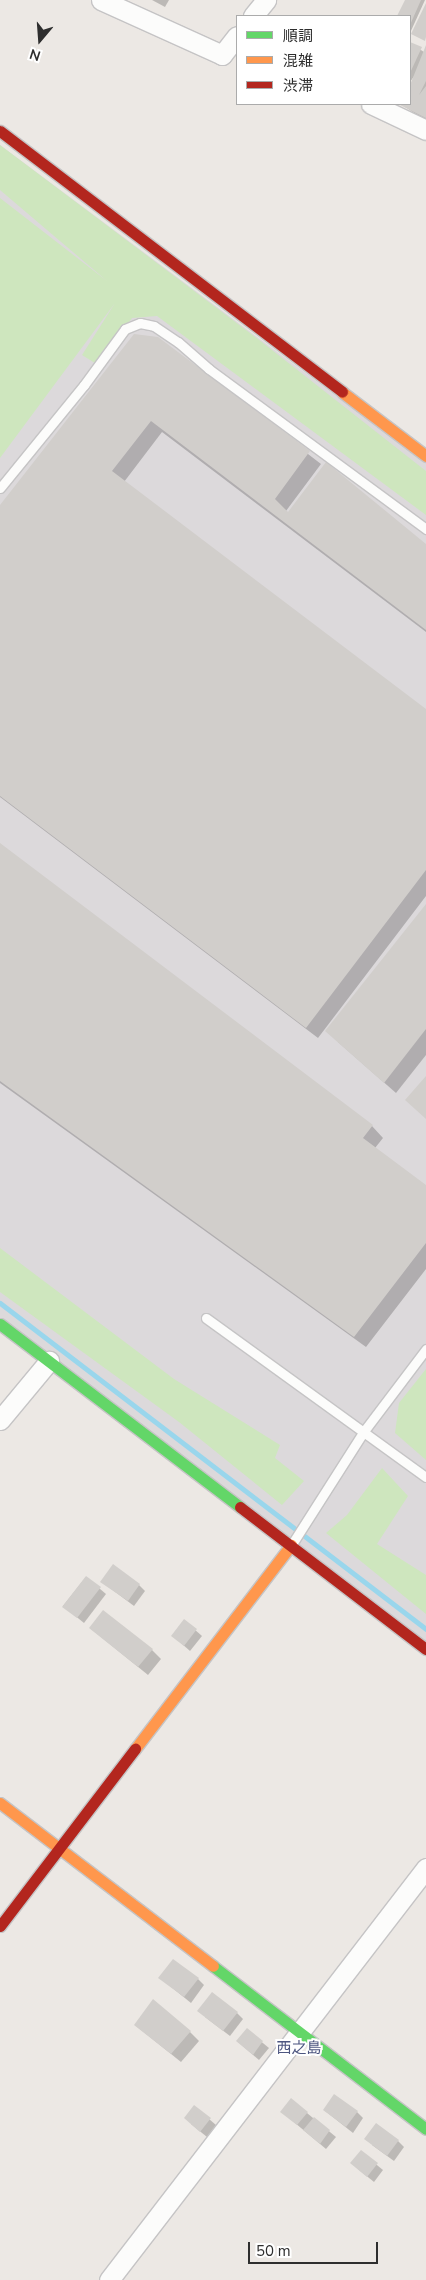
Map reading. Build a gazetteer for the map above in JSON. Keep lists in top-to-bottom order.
{
  "districts": ["西之島"],
  "legend": ["順調", "混雑", "渋滞"],
  "scale_bar": "50 m",
  "north": "bottom"
}
